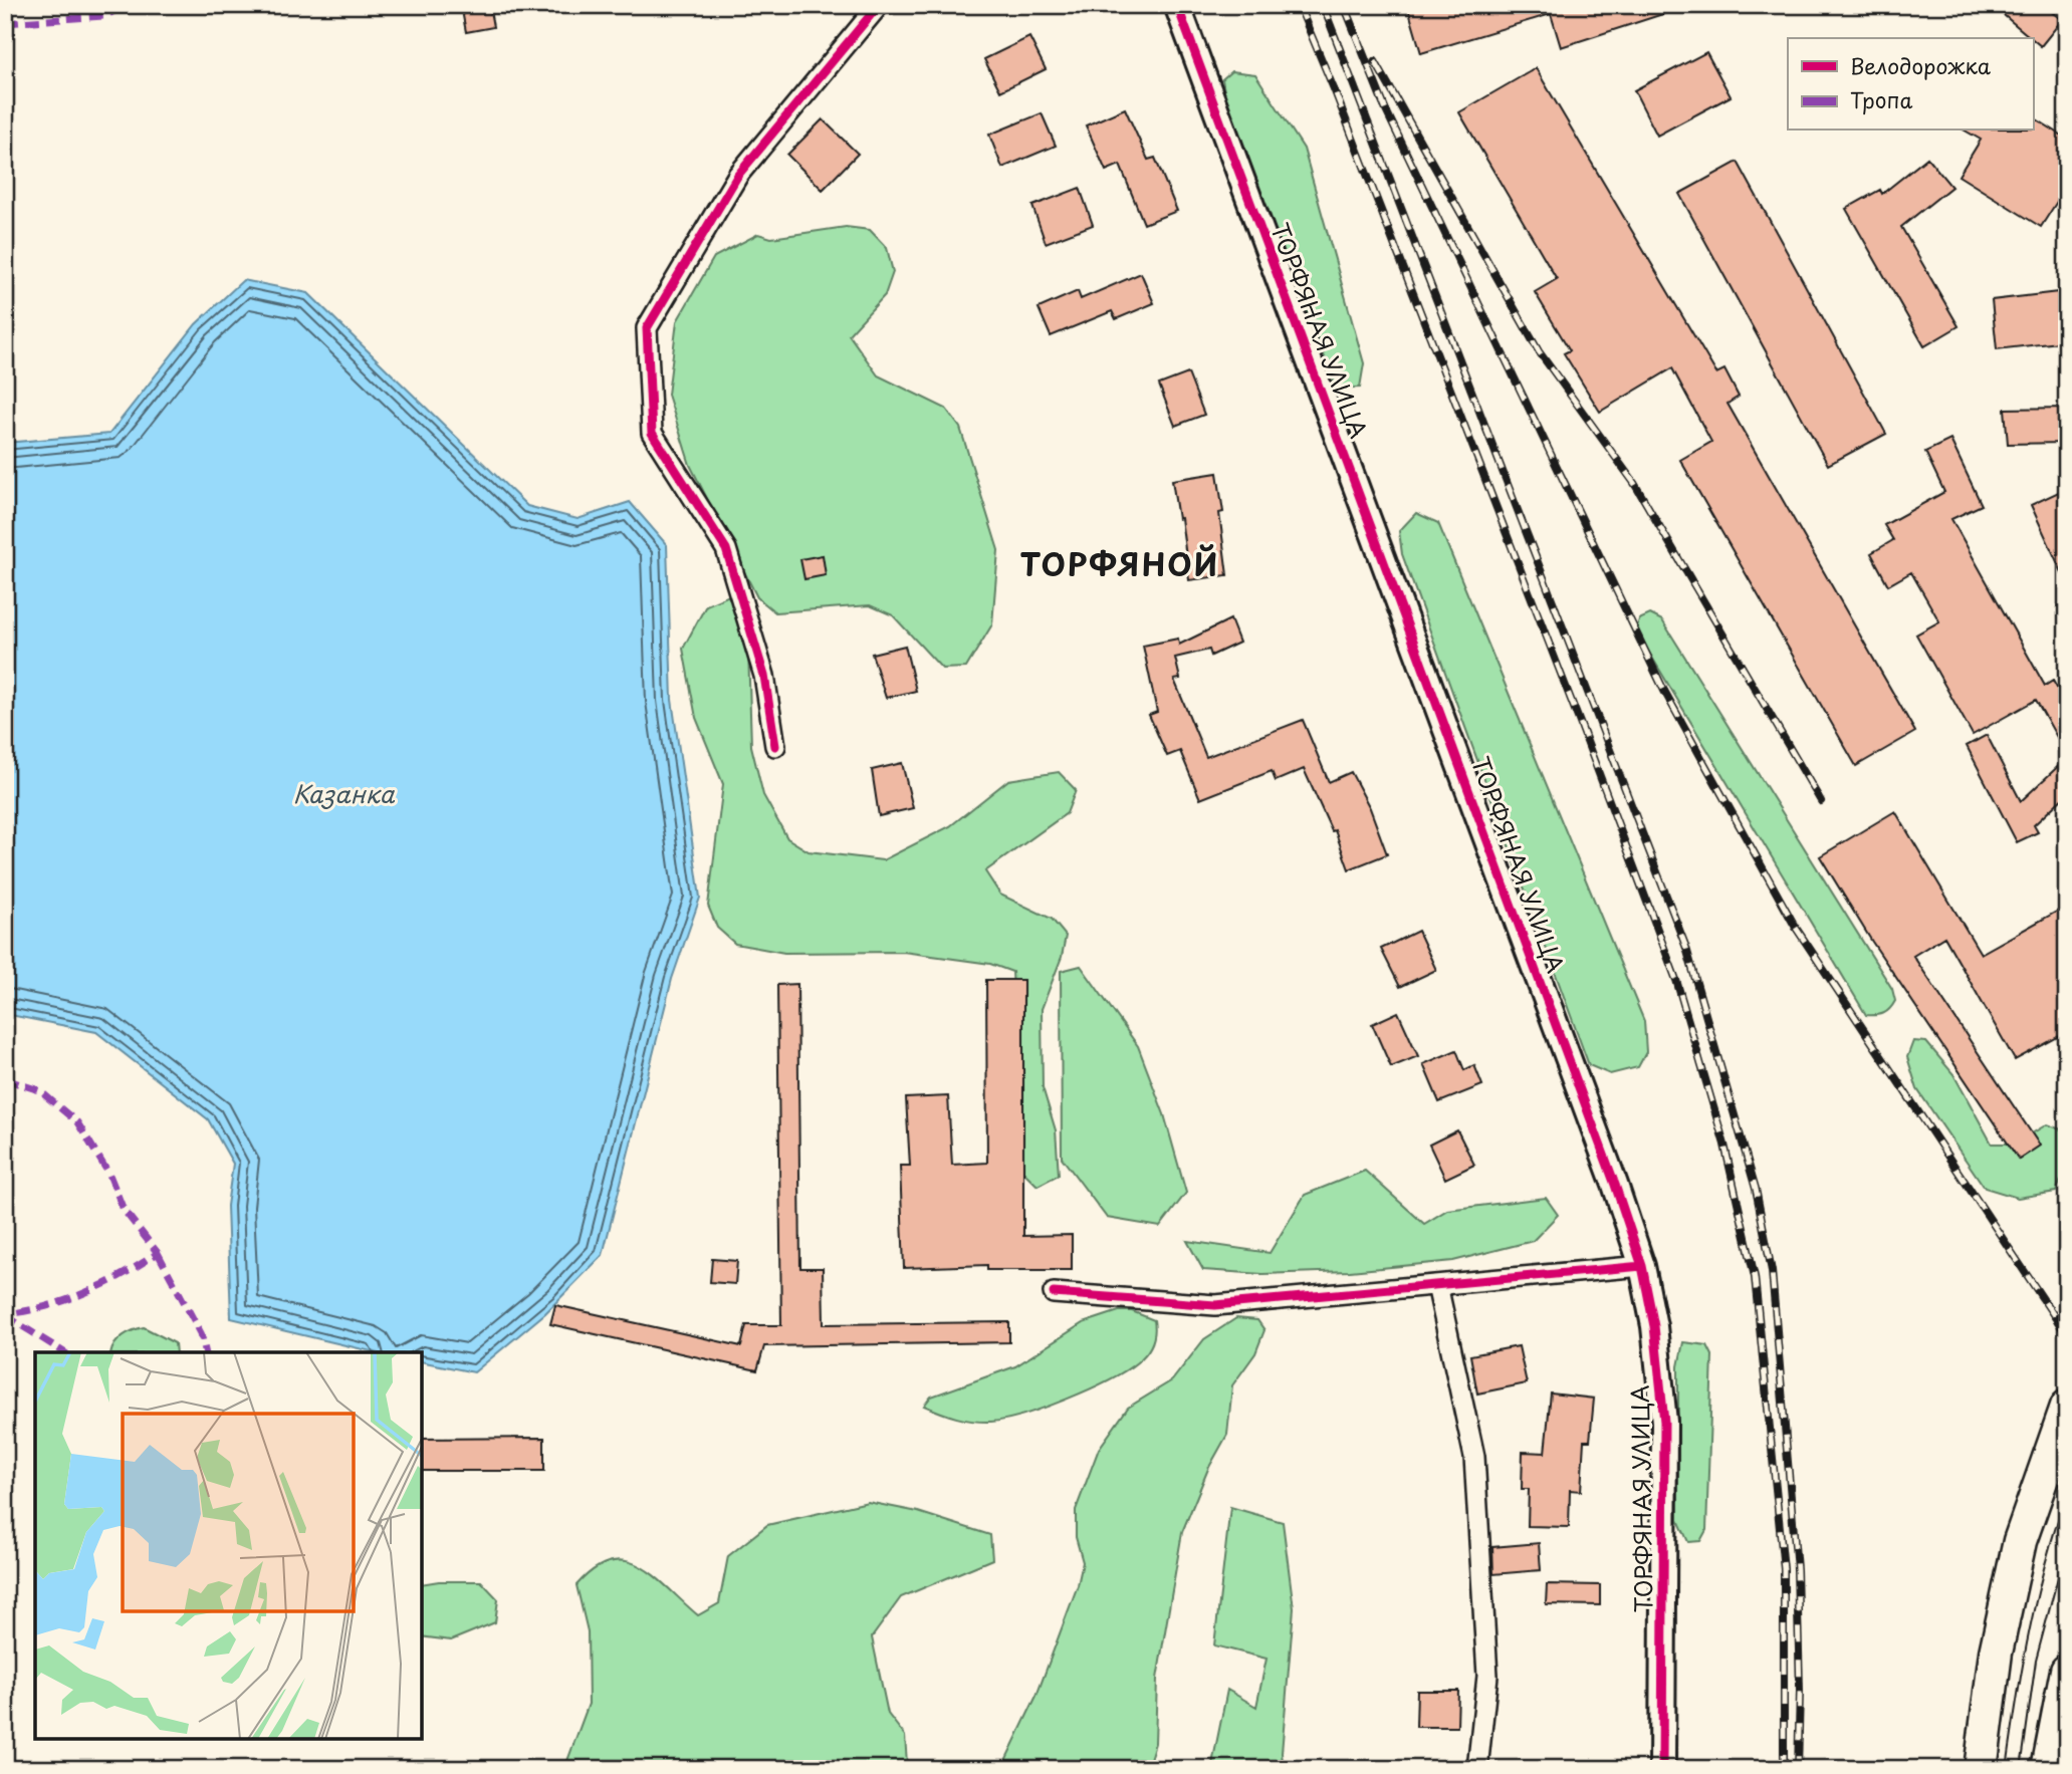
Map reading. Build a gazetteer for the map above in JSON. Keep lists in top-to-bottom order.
{
  "streets": {
    "street": ["ТОРФЯНАЯ УЛИЦА"]
  },
  "districts": ["ТОРФЯНОЙ"],
  "water": ["Казанка"],
  "legend": ["Велодорожка", "Тропа"]
}
